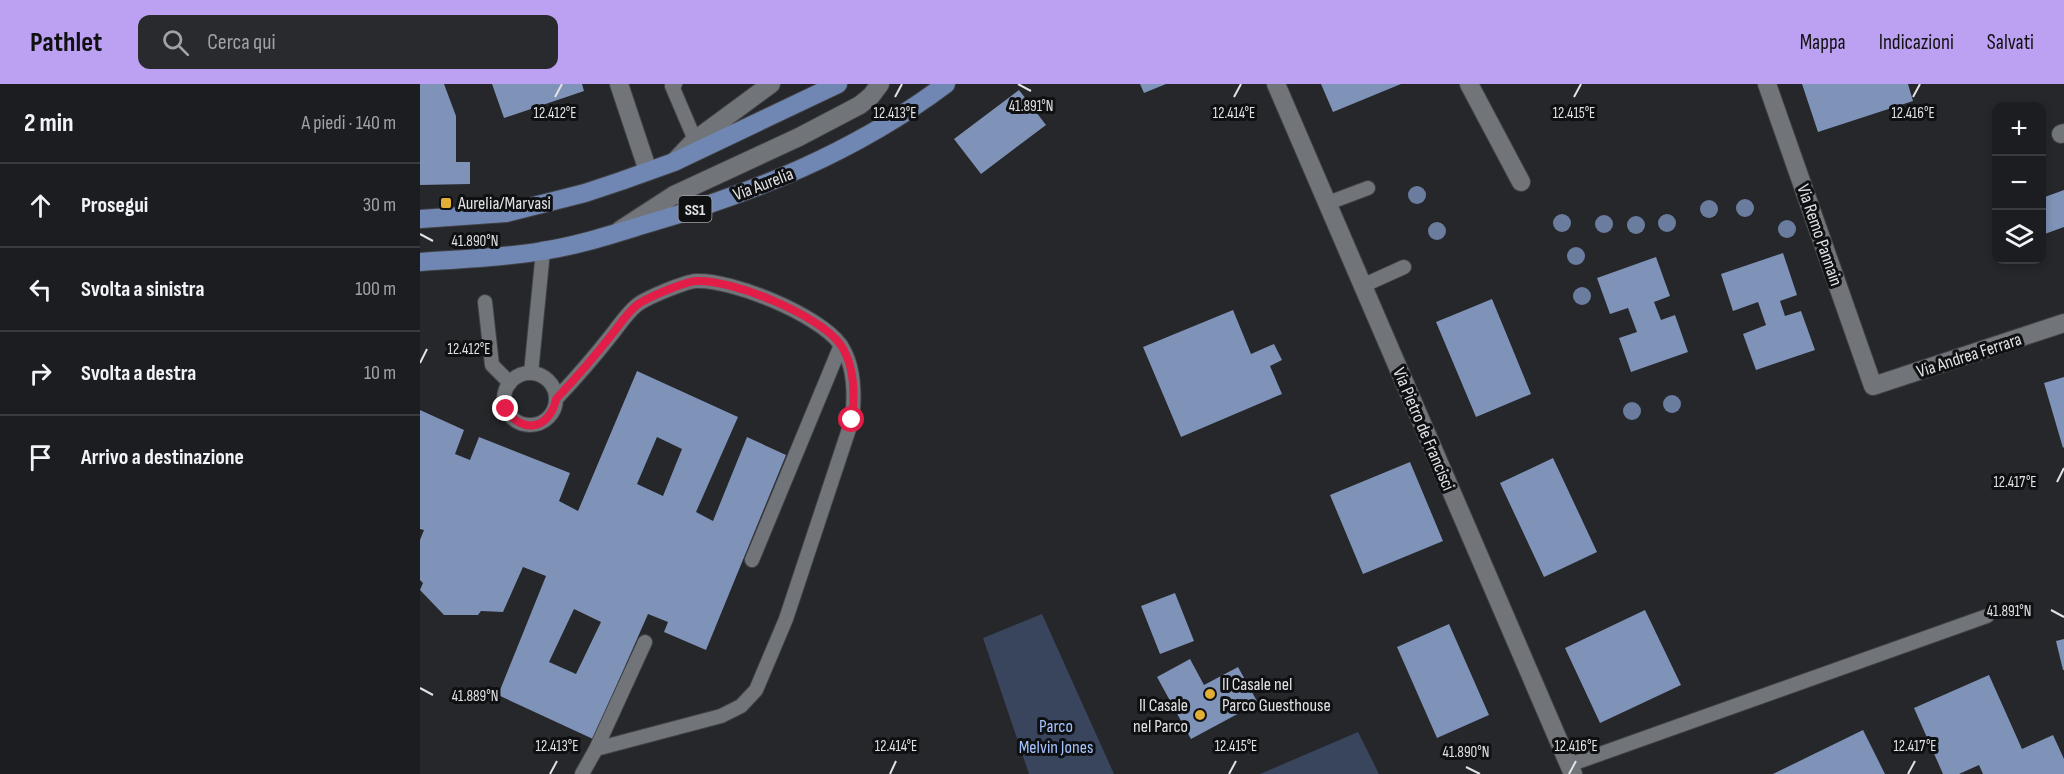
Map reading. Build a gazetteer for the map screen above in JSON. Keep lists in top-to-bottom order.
{
  "streets": {
    "main road": ["Via Aurelia", "SS1"],
    "street": ["Via Remo Pannain", "Via Andrea Ferrara", "Via Pietro de Francisci"]
  },
  "crossings": [
    ["Via Remo Pannain", "Via Andrea Ferrara"]
  ],
  "parks": ["Parco Melvin Jones"],
  "places": {
    "transit": ["Aurelia/Marvasi"],
    "other": ["Il Casale nel Parco Guesthouse", "Il Casale nel Parco"]
  },
  "page": {
    "header": "Pathlet",
    "search": "Cerca qui",
    "nav": ["Mappa", "Indicazioni", "Salvati"],
    "heading": ["2 min", "A piedi · 140 m"],
    "map_buttons": ["+", "−"],
    "list": [
      ["Prosegui", "30 m"],
      ["Svolta a sinistra", "100 m"],
      ["Svolta a destra", "10 m"],
      "Arrivo a destinazione"
    ]
  },
  "coordinates": [
    "41.891°N",
    "12.412°E",
    "12.413°E",
    "12.414°E",
    "12.415°E",
    "12.416°E",
    "41.890°N",
    "12.417°E",
    "41.889°N"
  ]
}
